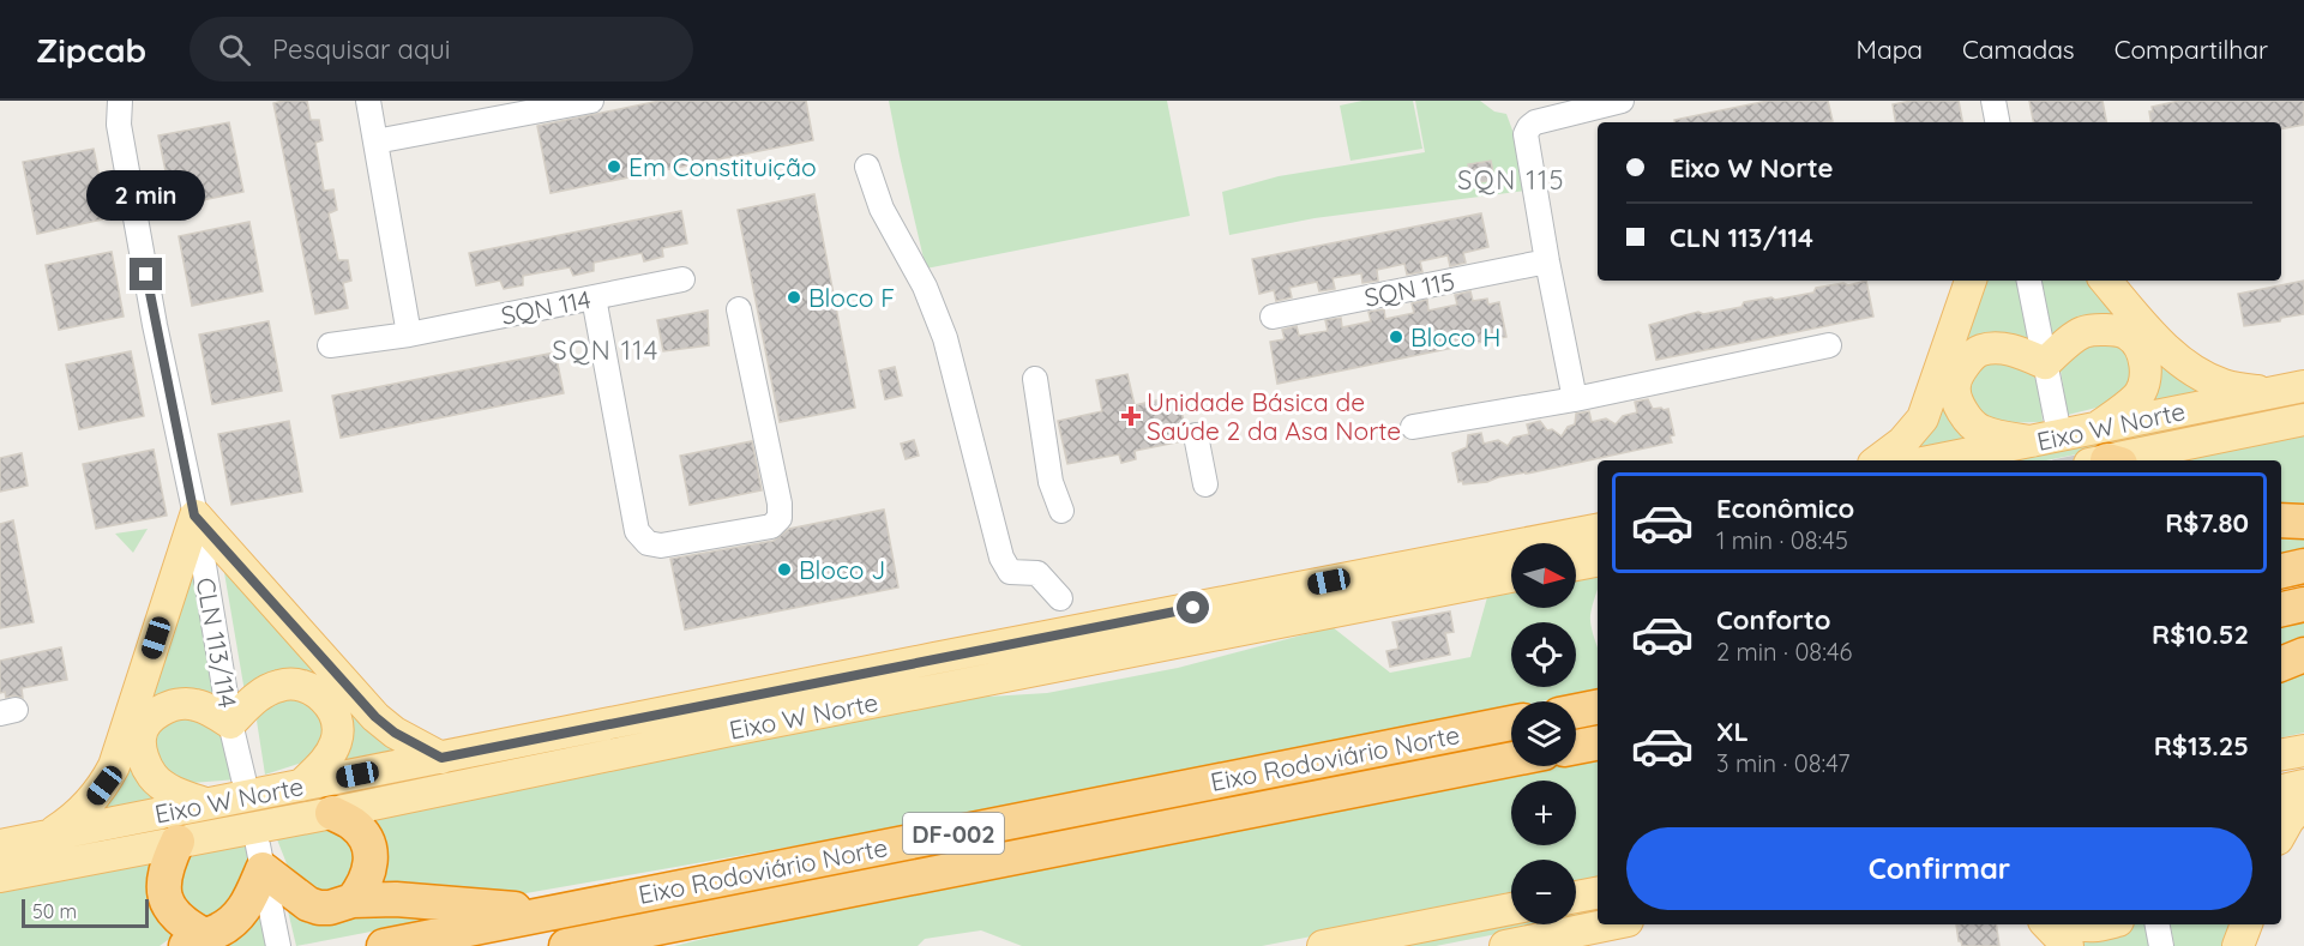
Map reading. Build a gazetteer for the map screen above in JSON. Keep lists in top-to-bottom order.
{
  "streets": {
    "highway": ["Eixo Rodoviário Norte", "DF-002"],
    "main road": ["Eixo W Norte"],
    "street": ["SQN 115", "SQN 114", "CLN 113/114"]
  },
  "districts": ["SQN 115", "SQN 114"],
  "places": {
    "other": [
      "Em Constituição",
      "Bloco F",
      "Bloco H",
      "Bloco J"
    ],
    "health": ["Unidade Básica de Saúde 2 da Asa Norte"]
  },
  "scale_bar": "50 m",
  "north": "right",
  "page": {
    "header": "Zipcab",
    "search": "Pesquisar aqui",
    "nav": ["Mapa", "Camadas", "Compartilhar"],
    "banner": ["Eixo W Norte", "CLN 113/114"],
    "bubble": "2 min",
    "list": [
      {
        "name": "Econômico",
        "note": "1 min · 08:45",
        "value": "R$7.80"
      },
      {
        "name": "Conforto",
        "note": "2 min · 08:46",
        "value": "R$10.52"
      },
      {
        "name": "XL",
        "note": "3 min · 08:47",
        "value": "R$13.25"
      }
    ],
    "map_buttons": ["+", "−"],
    "buttons": "Confirmar",
    "scale": "50 m"
  }
}
